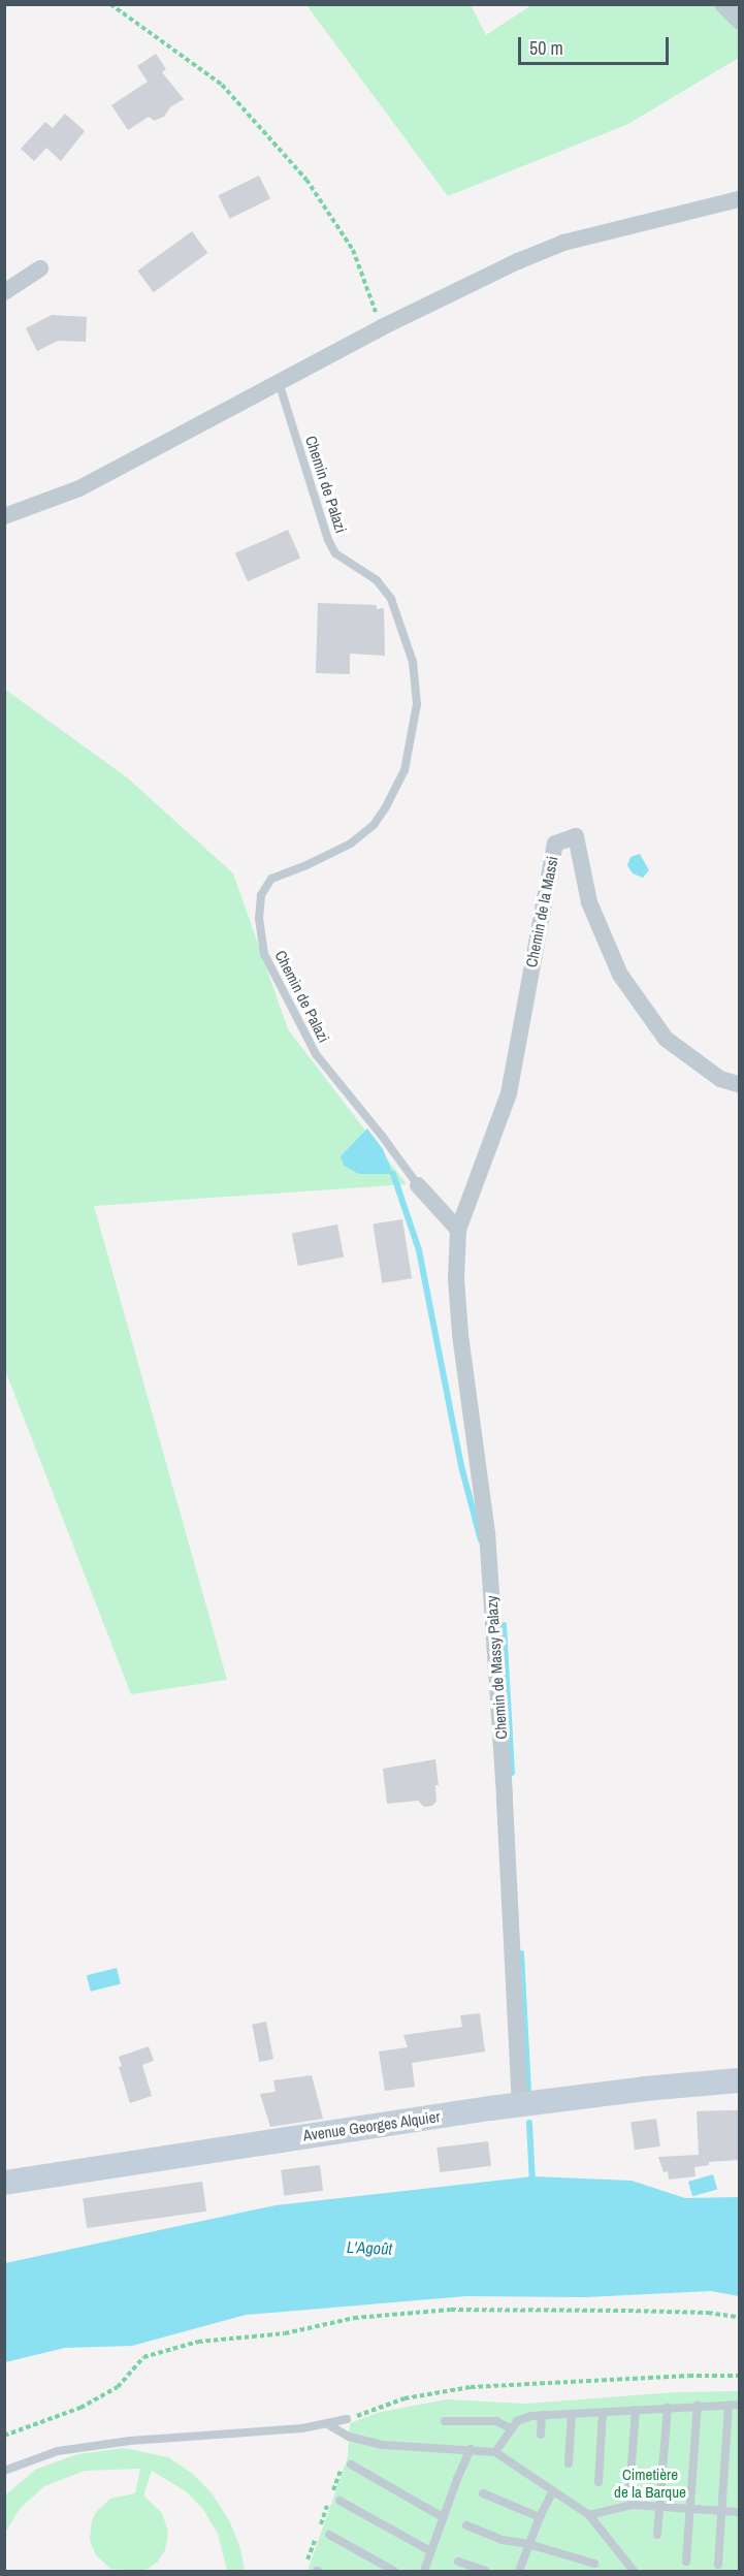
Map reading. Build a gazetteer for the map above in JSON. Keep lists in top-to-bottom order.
{
  "streets": {
    "main road": ["Avenue Georges Alquier"],
    "street": ["Chemin de la Massi", "Chemin de Massy Palazy"],
    "lane": ["Chemin de Palazi"]
  },
  "crossings": [
    ["Chemin de la Massi", "Chemin de Massy Palazy"],
    ["Chemin de Massy Palazy", "Avenue Georges Alquier"]
  ],
  "water": ["L'Agoût"],
  "parks": ["Cimetière de la Barque"],
  "scale_bar": "50 m"
}
